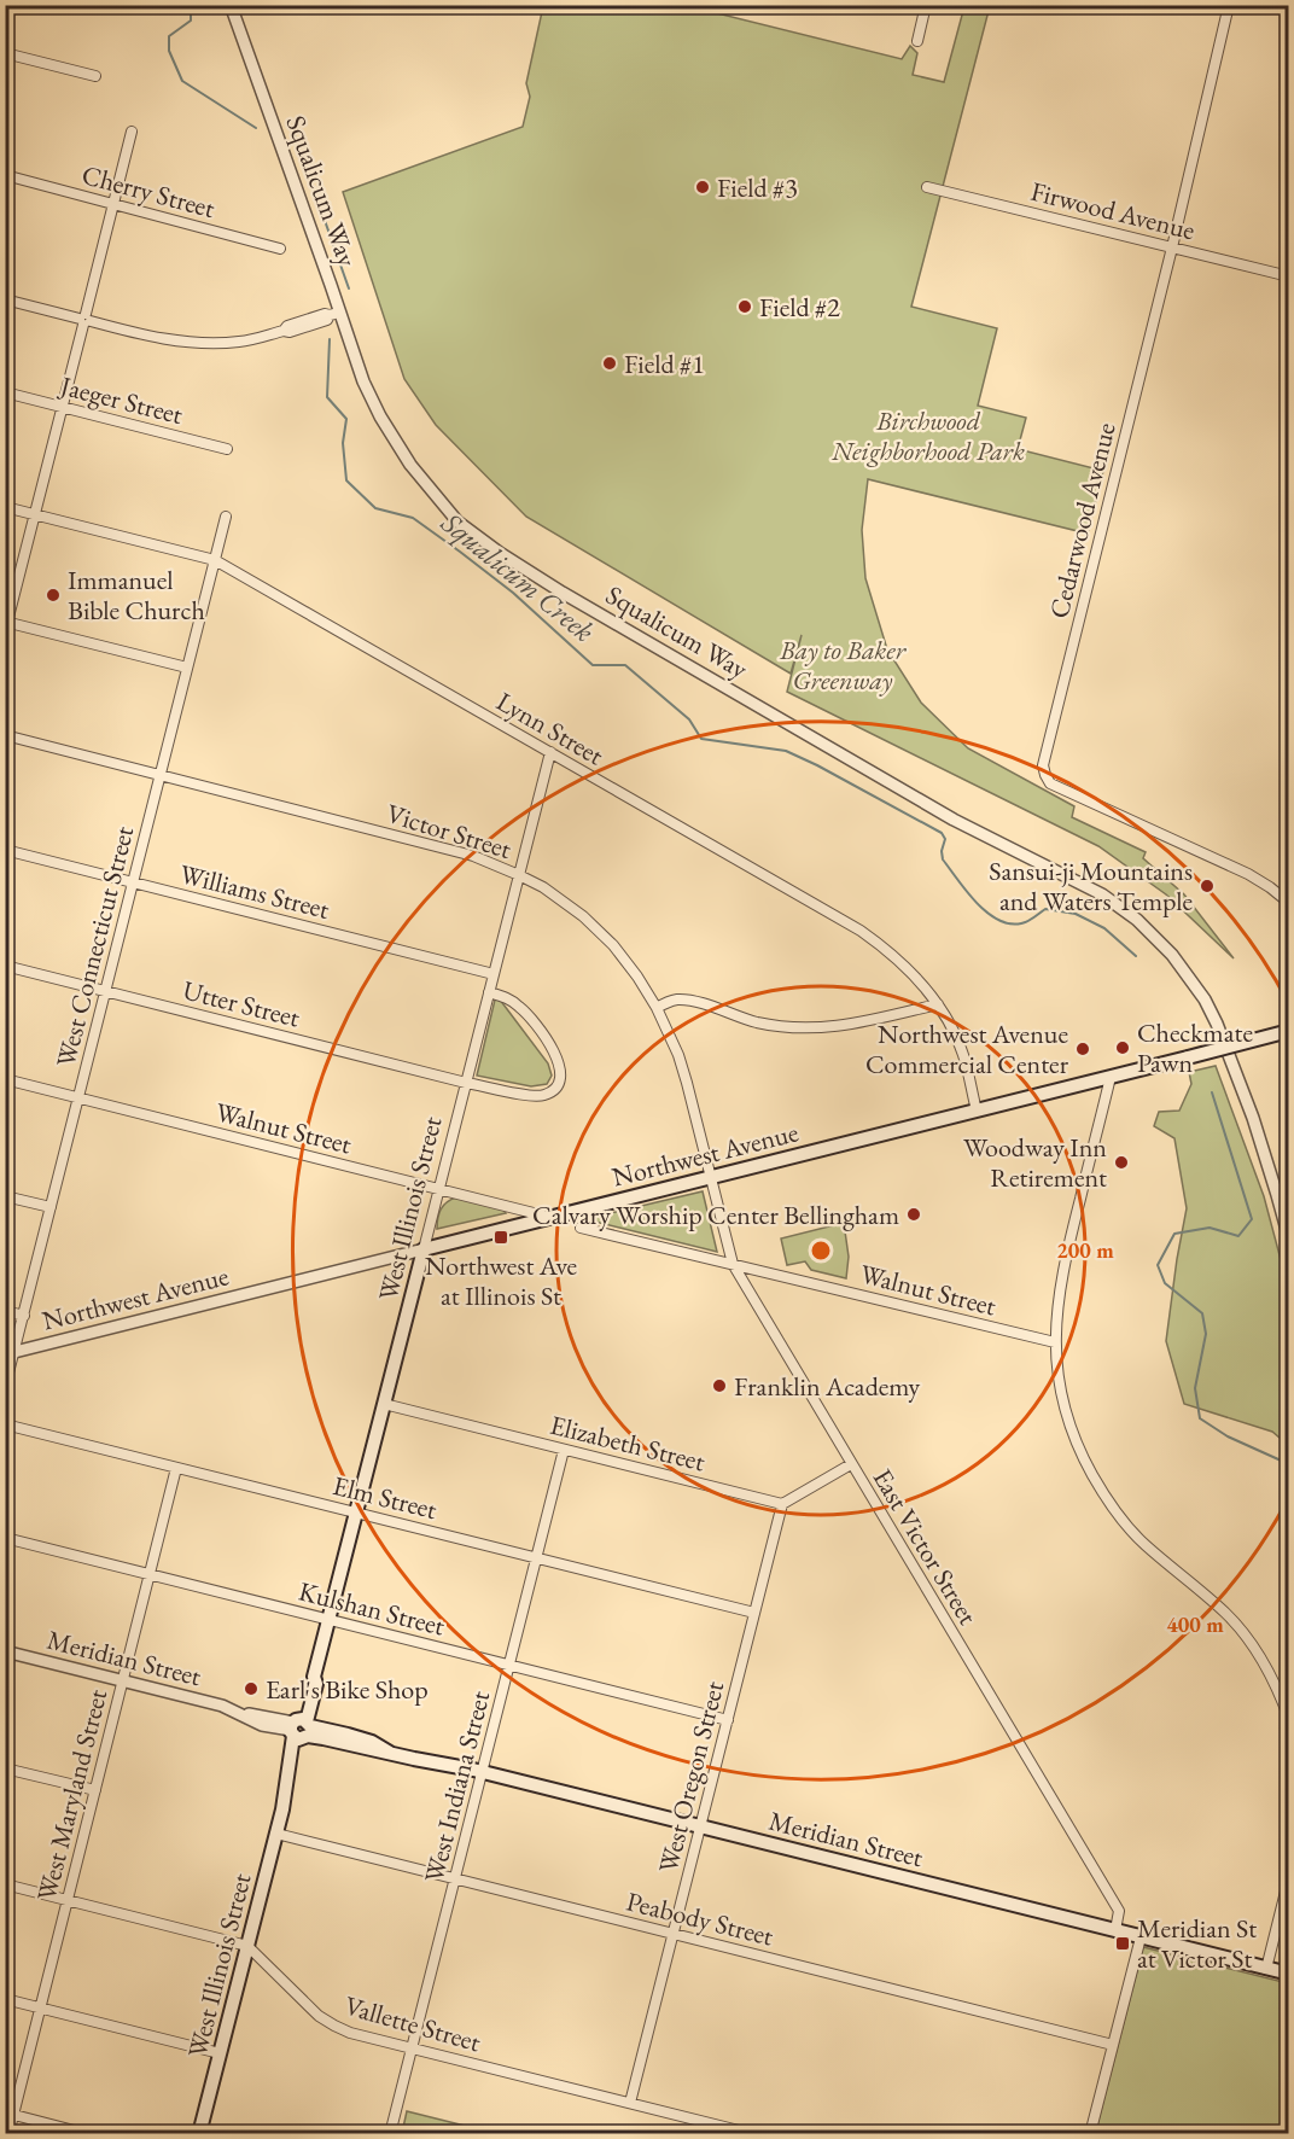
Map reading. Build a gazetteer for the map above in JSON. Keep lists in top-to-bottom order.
{
  "streets": {
    "main road": ["Northwest Avenue", "West Illinois Street", "Meridian Street"],
    "street": [
      "Cherry Street",
      "Squalicum Way",
      "Firwood Avenue",
      "Jaeger Street",
      "Cedarwood Avenue",
      "Lynn Street",
      "Victor Street",
      "Williams Street",
      "West Connecticut Street",
      "Utter Street",
      "Walnut Street",
      "Elizabeth Street",
      "Elm Street",
      "East Victor Street",
      "Kulshan Street",
      "West Oregon Street",
      "West Indiana Street",
      "West Maryland Street",
      "Peabody Street",
      "Vallette Street"
    ]
  },
  "crossings": [
    ["Firwood Avenue", "Cedarwood Avenue"],
    ["Lynn Street", "West Connecticut Street"],
    ["Lynn Street", "Northwest Avenue"],
    ["Lynn Street", "West Illinois Street"],
    ["Victor Street", "West Connecticut Street"],
    ["Victor Street", "Northwest Avenue"],
    ["Victor Street", "West Illinois Street"],
    ["Victor Street", "East Victor Street"],
    ["Williams Street", "West Connecticut Street"],
    ["Williams Street", "West Illinois Street"],
    ["West Connecticut Street", "Utter Street"],
    ["West Connecticut Street", "Walnut Street"],
    ["West Connecticut Street", "Northwest Avenue"],
    ["Utter Street", "West Illinois Street"],
    ["Walnut Street", "Northwest Avenue"],
    ["Walnut Street", "West Illinois Street"],
    ["Walnut Street", "East Victor Street"],
    ["Northwest Avenue", "West Illinois Street"],
    ["Northwest Avenue", "East Victor Street"],
    ["West Illinois Street", "Elizabeth Street"],
    ["West Illinois Street", "Elm Street"],
    ["West Illinois Street", "Kulshan Street"],
    ["West Illinois Street", "Meridian Street"],
    ["West Illinois Street", "Peabody Street"],
    ["West Illinois Street", "Vallette Street"],
    ["Elizabeth Street", "West Oregon Street"],
    ["Elizabeth Street", "West Indiana Street"],
    ["Elm Street", "West Oregon Street"],
    ["Elm Street", "West Indiana Street"],
    ["Elm Street", "West Maryland Street"],
    ["East Victor Street", "Meridian Street"],
    ["Kulshan Street", "West Oregon Street"],
    ["Kulshan Street", "West Indiana Street"],
    ["Kulshan Street", "West Maryland Street"],
    ["Meridian Street", "West Oregon Street"],
    ["Meridian Street", "West Indiana Street"],
    ["Meridian Street", "West Maryland Street"],
    ["West Oregon Street", "Peabody Street"],
    ["West Oregon Street", "Vallette Street"],
    ["West Indiana Street", "Peabody Street"],
    ["West Indiana Street", "Vallette Street"]
  ],
  "water": ["Squalicum Creek"],
  "parks": ["Birchwood Neighborhood Park", "Bay to Baker Greenway"],
  "places": {
    "other": [
      "Field #3",
      "Field #2",
      "Field #1",
      "Immanuel Bible Church",
      "Sansui-ji Mountains and Waters Temple",
      "Checkmate Pawn",
      "Northwest Avenue Commercial Center",
      "Woodway Inn Retirement",
      "Calvary Worship Center Bellingham",
      "Franklin Academy",
      "Earl's Bike Shop"
    ],
    "transit": ["Northwest Ave at Illinois St", "Meridian St at Victor St"]
  },
  "rings": ["200 m", "400 m"]
}
